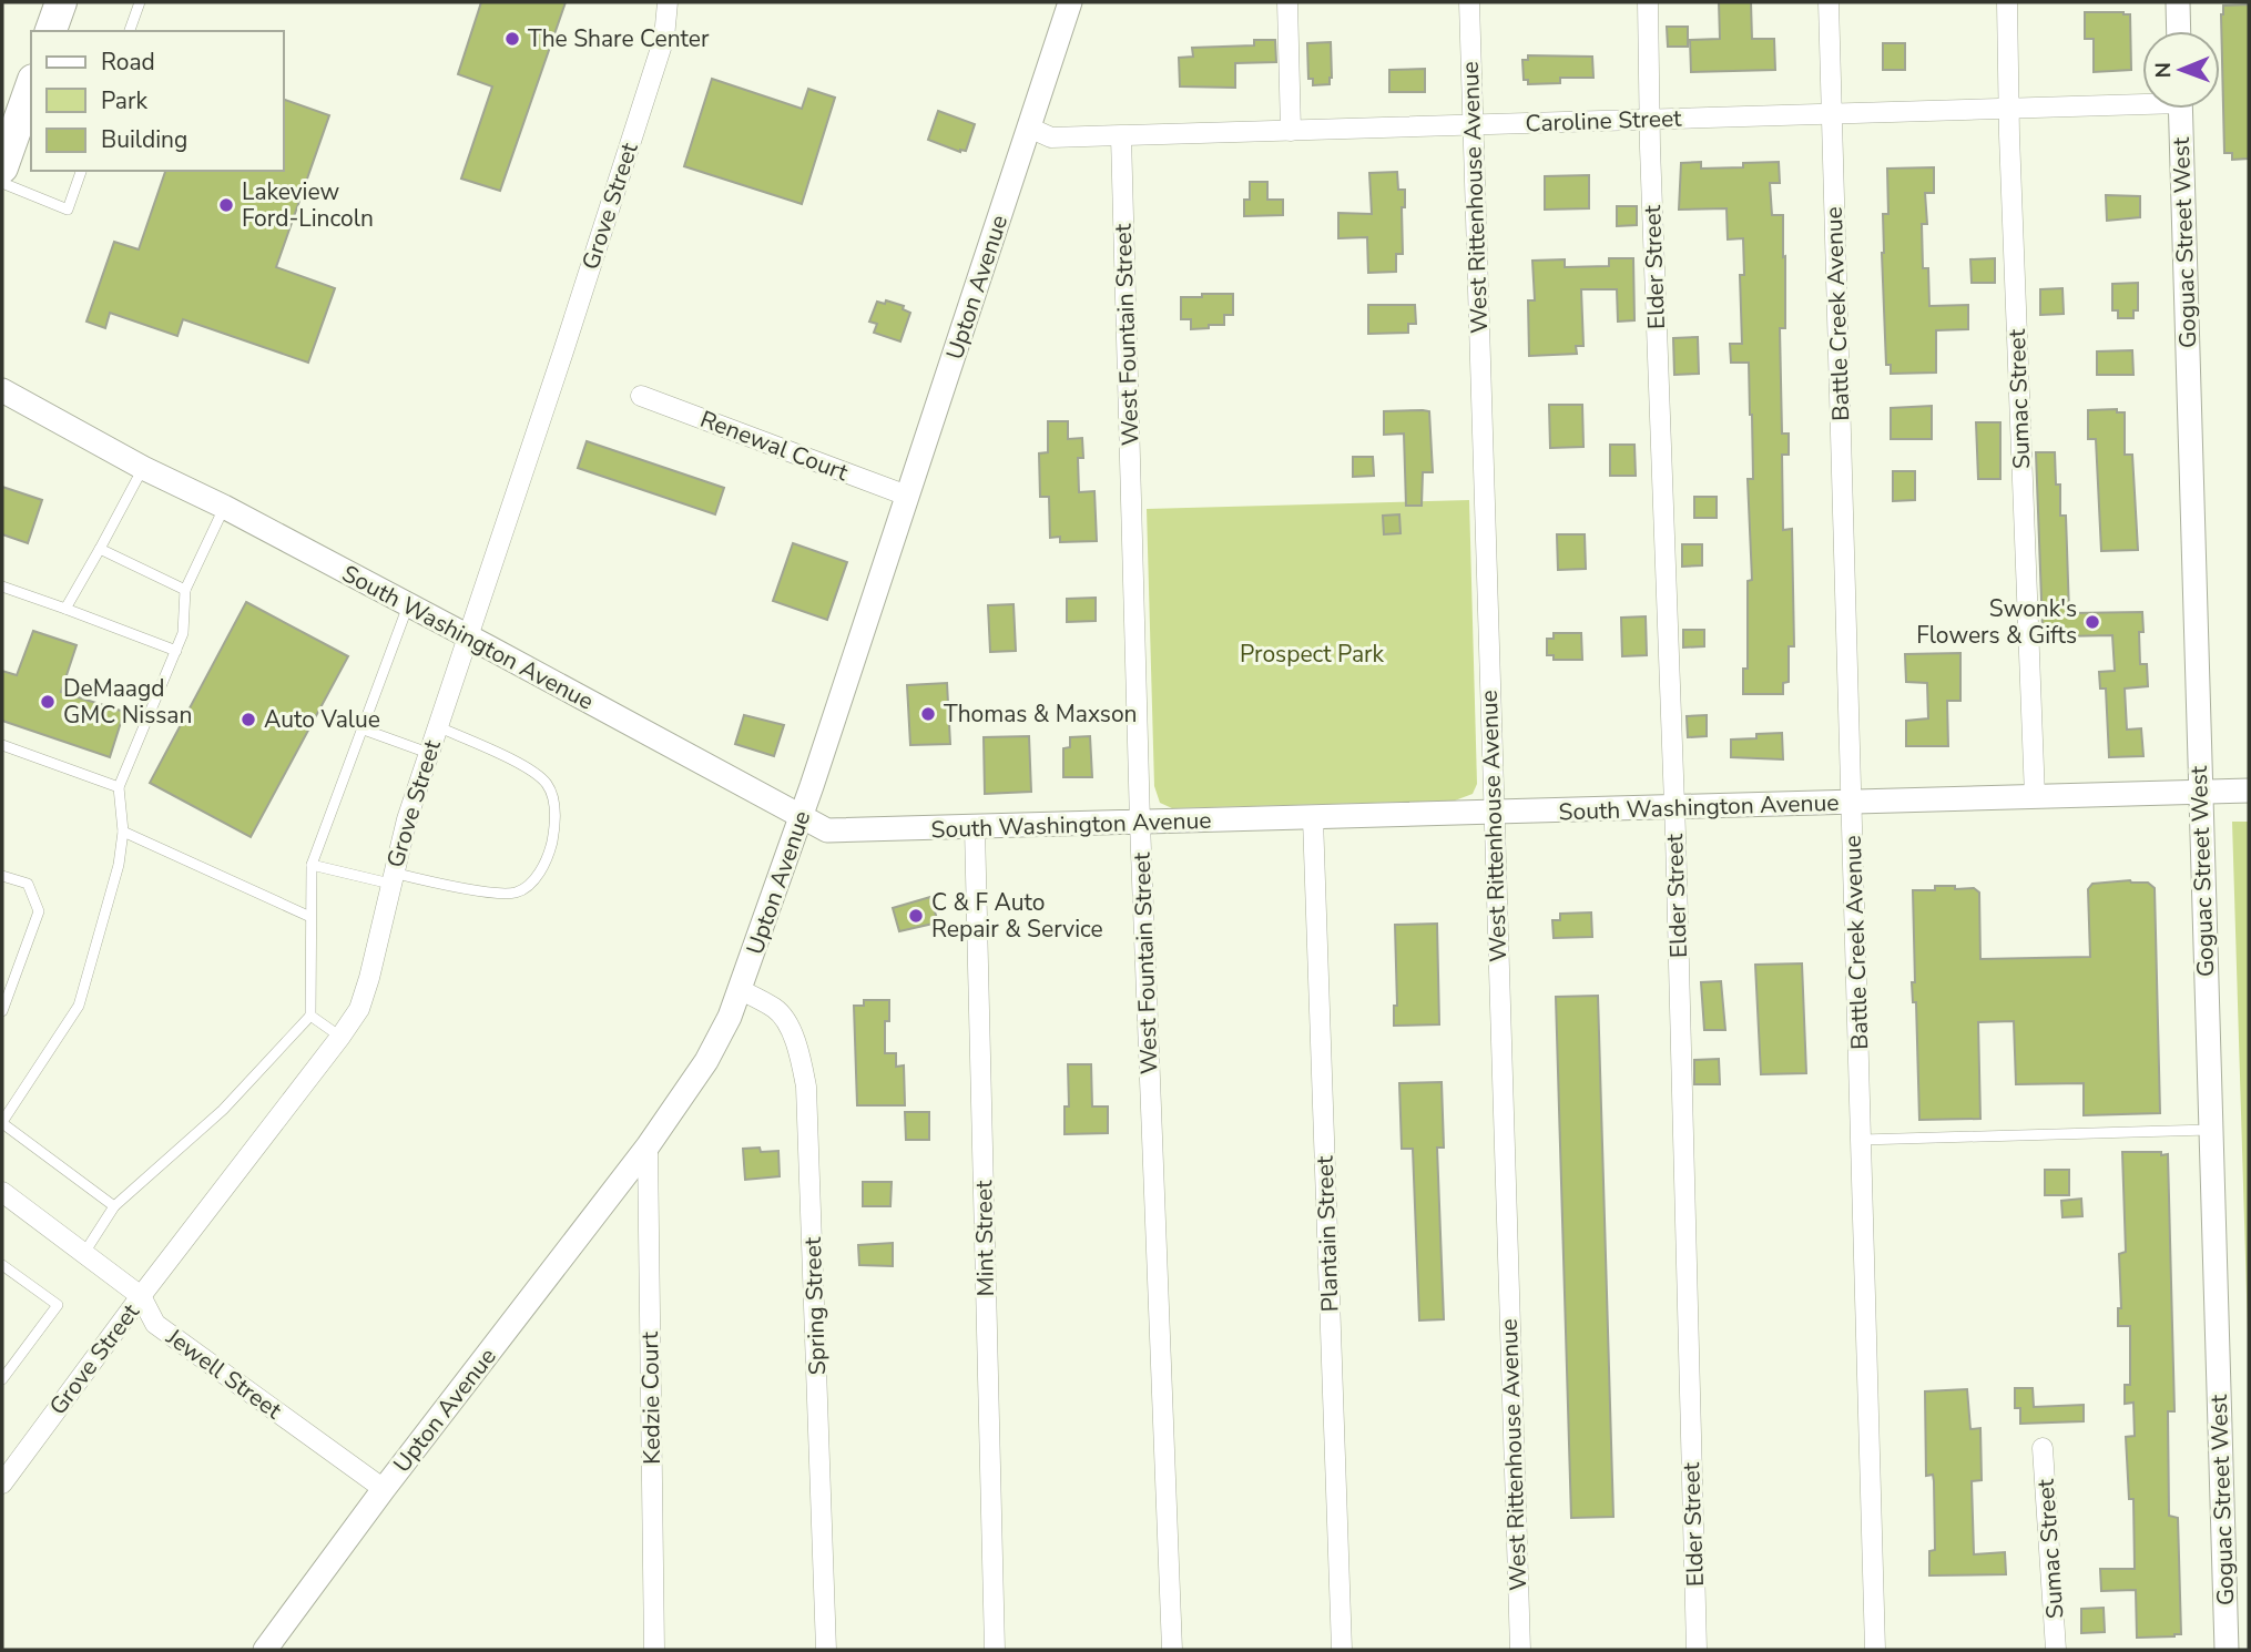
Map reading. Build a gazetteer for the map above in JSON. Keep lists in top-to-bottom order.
{
  "streets": {
    "street": [
      "Caroline Street",
      "West Rittenhouse Avenue",
      "Grove Street",
      "Goguac Street West",
      "Elder Street",
      "Upton Avenue",
      "Battle Creek Avenue",
      "West Fountain Street",
      "Sumac Street",
      "Renewal Court",
      "South Washington Avenue",
      "Plantain Street",
      "Mint Street",
      "Spring Street",
      "Jewell Street",
      "Kedzie Court"
    ]
  },
  "crossings": [
    ["Caroline Street", "West Rittenhouse Avenue"],
    ["Caroline Street", "Elder Street"],
    ["Caroline Street", "Upton Avenue"],
    ["Caroline Street", "Battle Creek Avenue"],
    ["Caroline Street", "West Fountain Street"],
    ["Caroline Street", "Sumac Street"],
    ["West Rittenhouse Avenue", "South Washington Avenue"],
    ["Grove Street", "South Washington Avenue"],
    ["Grove Street", "Jewell Street"],
    ["Goguac Street West", "South Washington Avenue"],
    ["Elder Street", "South Washington Avenue"],
    ["Upton Avenue", "Renewal Court"],
    ["Upton Avenue", "South Washington Avenue"],
    ["Upton Avenue", "Spring Street"],
    ["Upton Avenue", "Jewell Street"],
    ["Upton Avenue", "Kedzie Court"],
    ["Battle Creek Avenue", "South Washington Avenue"],
    ["West Fountain Street", "South Washington Avenue"],
    ["Sumac Street", "South Washington Avenue"],
    ["South Washington Avenue", "Plantain Street"],
    ["South Washington Avenue", "Mint Street"]
  ],
  "parks": ["Prospect Park"],
  "places": [
    "The Share Center",
    "Lakeview Ford-Lincoln",
    "Swonk's Flowers & Gifts",
    "DeMaagd GMC Nissan",
    "Thomas & Maxson",
    "Auto Value",
    "C & F Auto Repair & Service"
  ],
  "legend": ["Road", "Park", "Building"],
  "north": "left"
}
